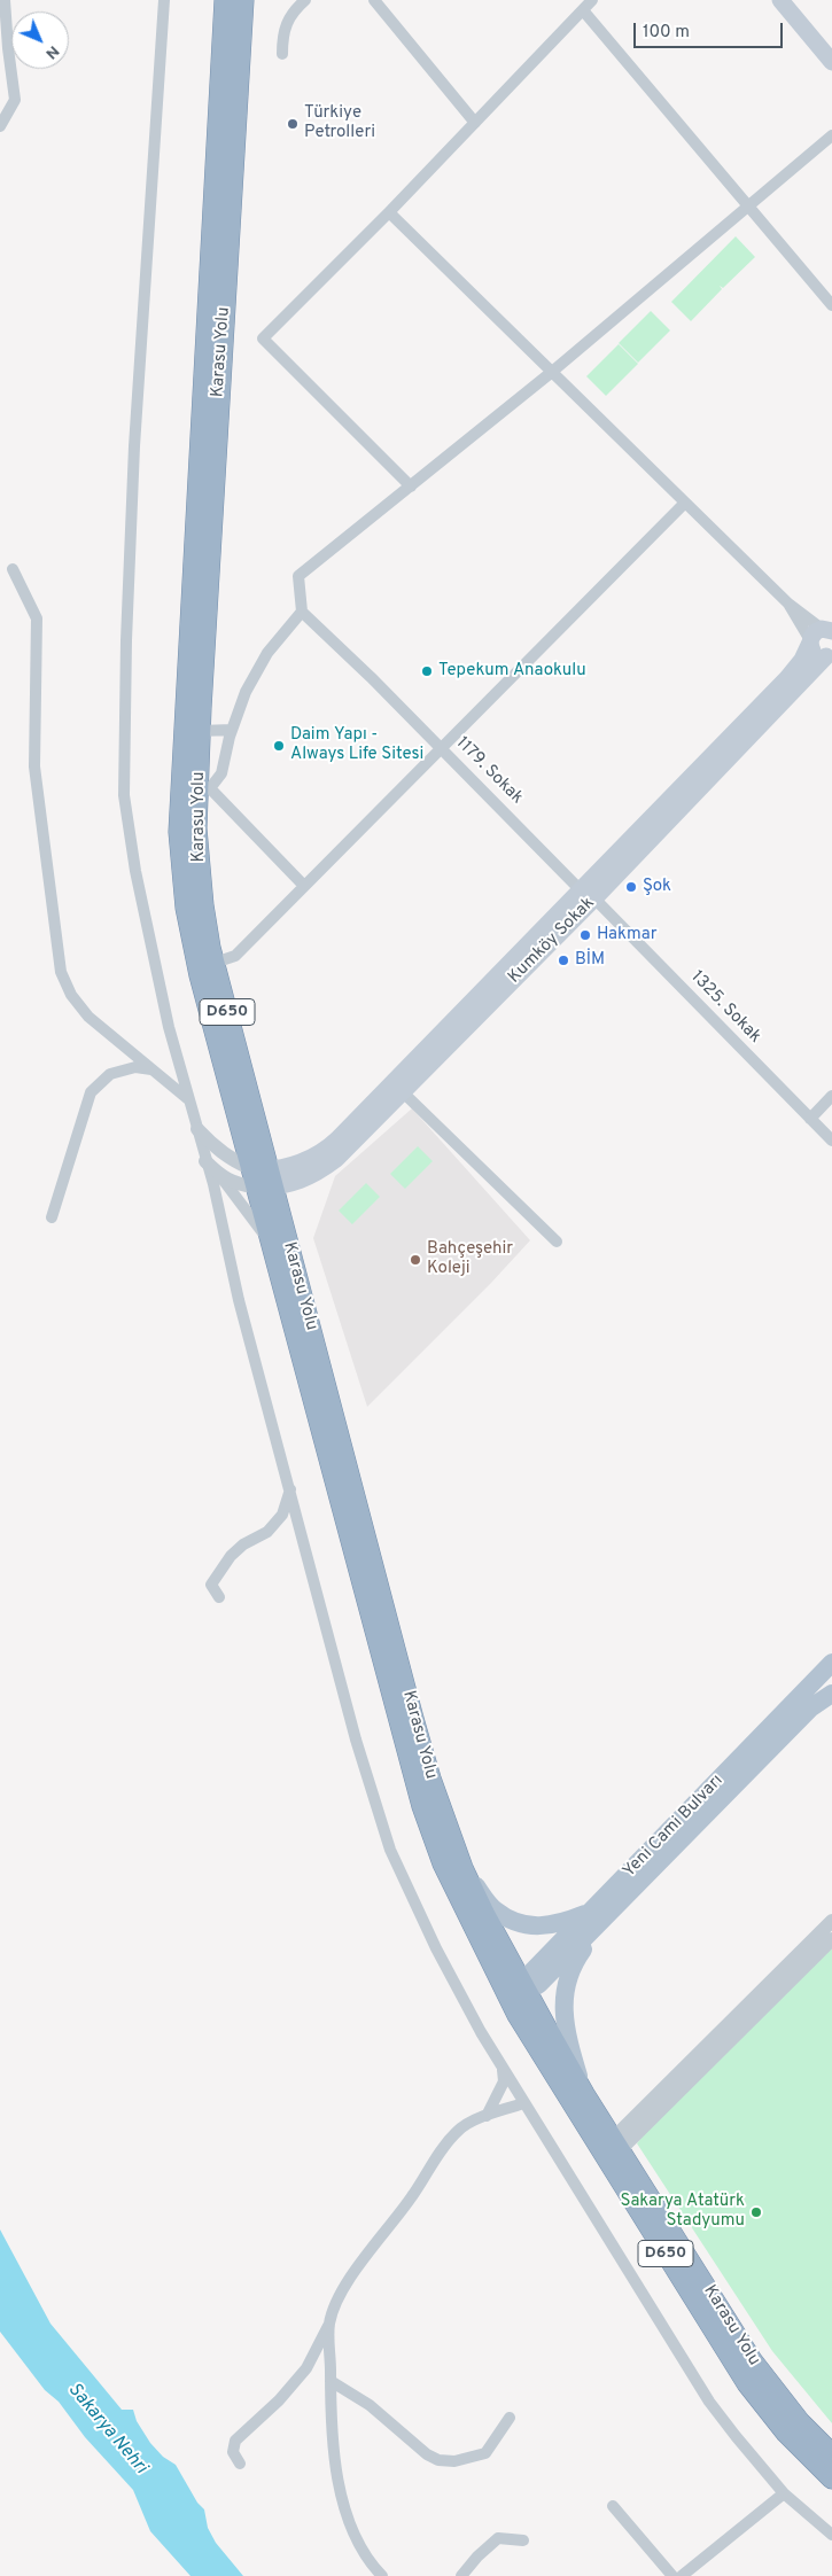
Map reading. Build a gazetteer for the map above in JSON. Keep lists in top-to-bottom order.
{
  "streets": {
    "highway": ["Karasu Yolu", "D650"],
    "main road": ["Kumköy Sokak", "Yeni Cami Bulvarı"],
    "street": ["1179. Sokak", "1325. Sokak"]
  },
  "crossings": [
    ["Karasu Yolu", "Kumköy Sokak"],
    ["Karasu Yolu", "Yeni Cami Bulvarı"],
    ["1179. Sokak", "Kumköy Sokak"],
    ["1179. Sokak", "1325. Sokak"],
    ["Kumköy Sokak", "1325. Sokak"]
  ],
  "water": ["Sakarya Nehri"],
  "places": [
    "Türkiye Petrolleri",
    "Tepekum Anaokulu",
    "Daim Yapı - Always Life Sitesi",
    "Şok",
    "Hakmar",
    "BİM",
    "Bahçeşehir Koleji",
    "Sakarya Atatürk Stadyumu"
  ],
  "scale_bar": "100 m",
  "north": "bottom right"
}
